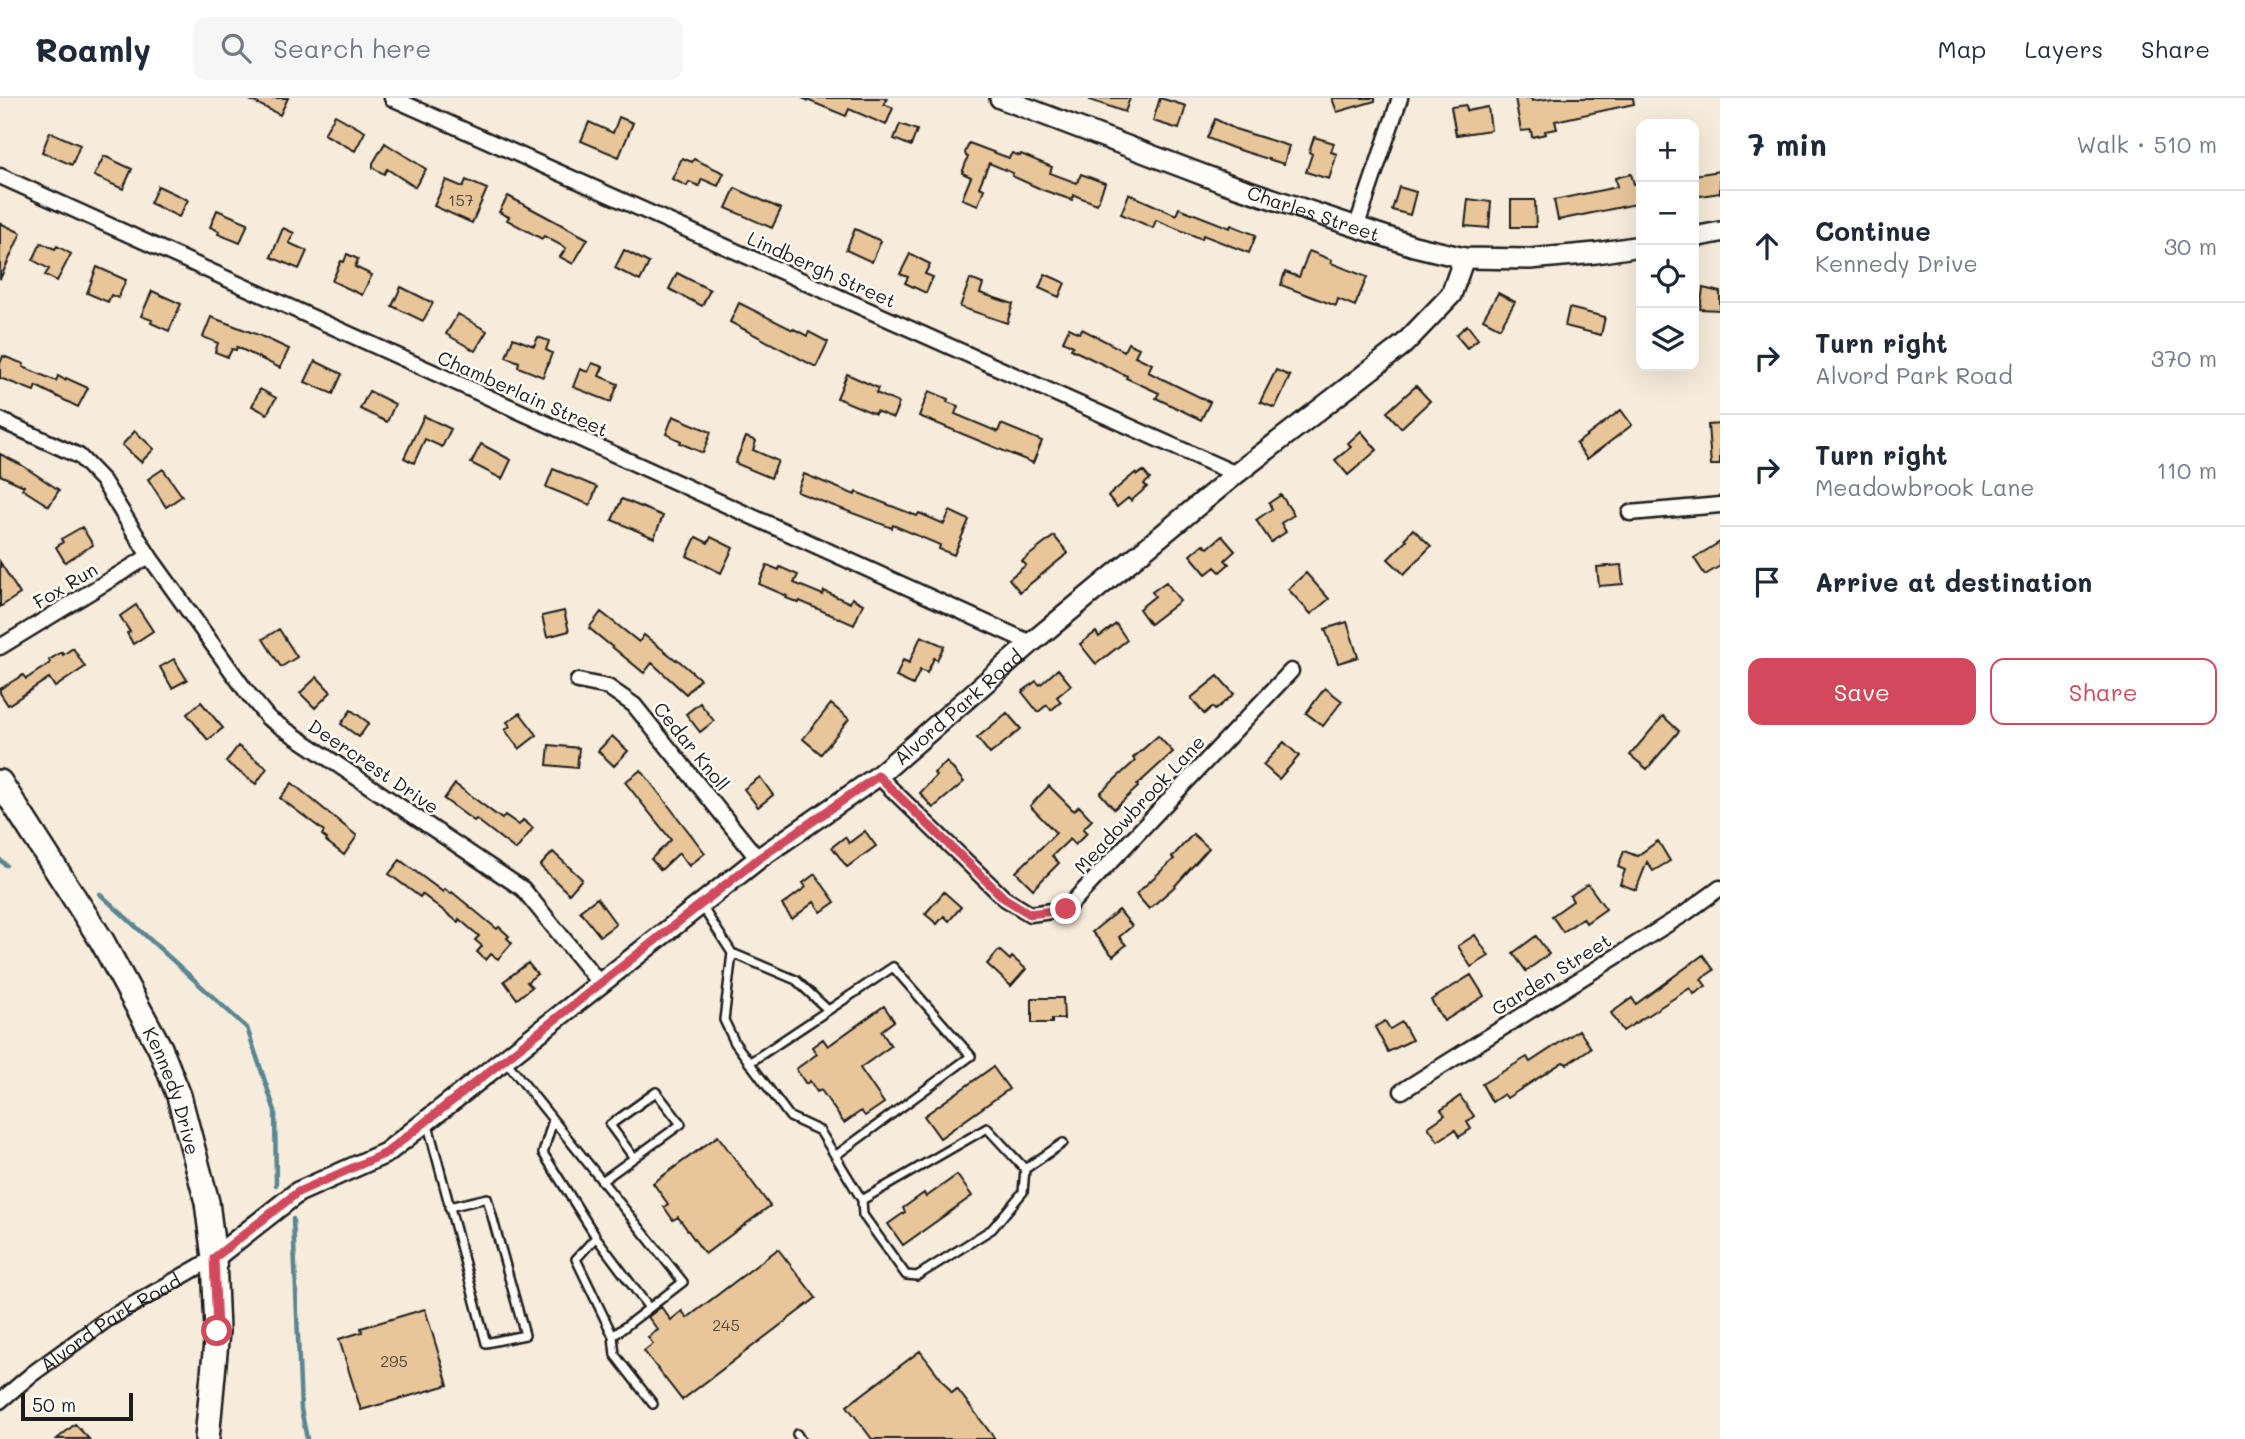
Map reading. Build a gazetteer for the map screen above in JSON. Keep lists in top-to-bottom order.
{
  "streets": {
    "main road": ["Kennedy Drive"],
    "street": [
      "Charles Street",
      "Lindbergh Street",
      "Chamberlain Street",
      "Fox Run",
      "Alvord Park Road",
      "Cedar Knoll",
      "Deercrest Drive",
      "Meadowbrook Lane",
      "Garden Street"
    ]
  },
  "crossings": [
    ["Charles Street", "Alvord Park Road"],
    ["Lindbergh Street", "Alvord Park Road"],
    ["Chamberlain Street", "Alvord Park Road"],
    ["Fox Run", "Deercrest Drive"],
    ["Alvord Park Road", "Cedar Knoll"],
    ["Alvord Park Road", "Deercrest Drive"],
    ["Alvord Park Road", "Meadowbrook Lane"],
    ["Alvord Park Road", "Kennedy Drive"]
  ],
  "house_numbers": ["157", "245", "295"],
  "scale_bar": "50 m",
  "page": {
    "header": "Roamly",
    "search": "Search here",
    "nav": ["Map", "Layers", "Share"],
    "heading": ["7 min", "Walk · 510 m"],
    "map_buttons": ["+", "−"],
    "list": [
      ["Continue", "Kennedy Drive", "30 m"],
      ["Turn right", "Alvord Park Road", "370 m"],
      ["Turn right", "Meadowbrook Lane", "110 m"],
      "Arrive at destination"
    ],
    "buttons": ["Save", "Share"],
    "scale": "50 m"
  }
}
